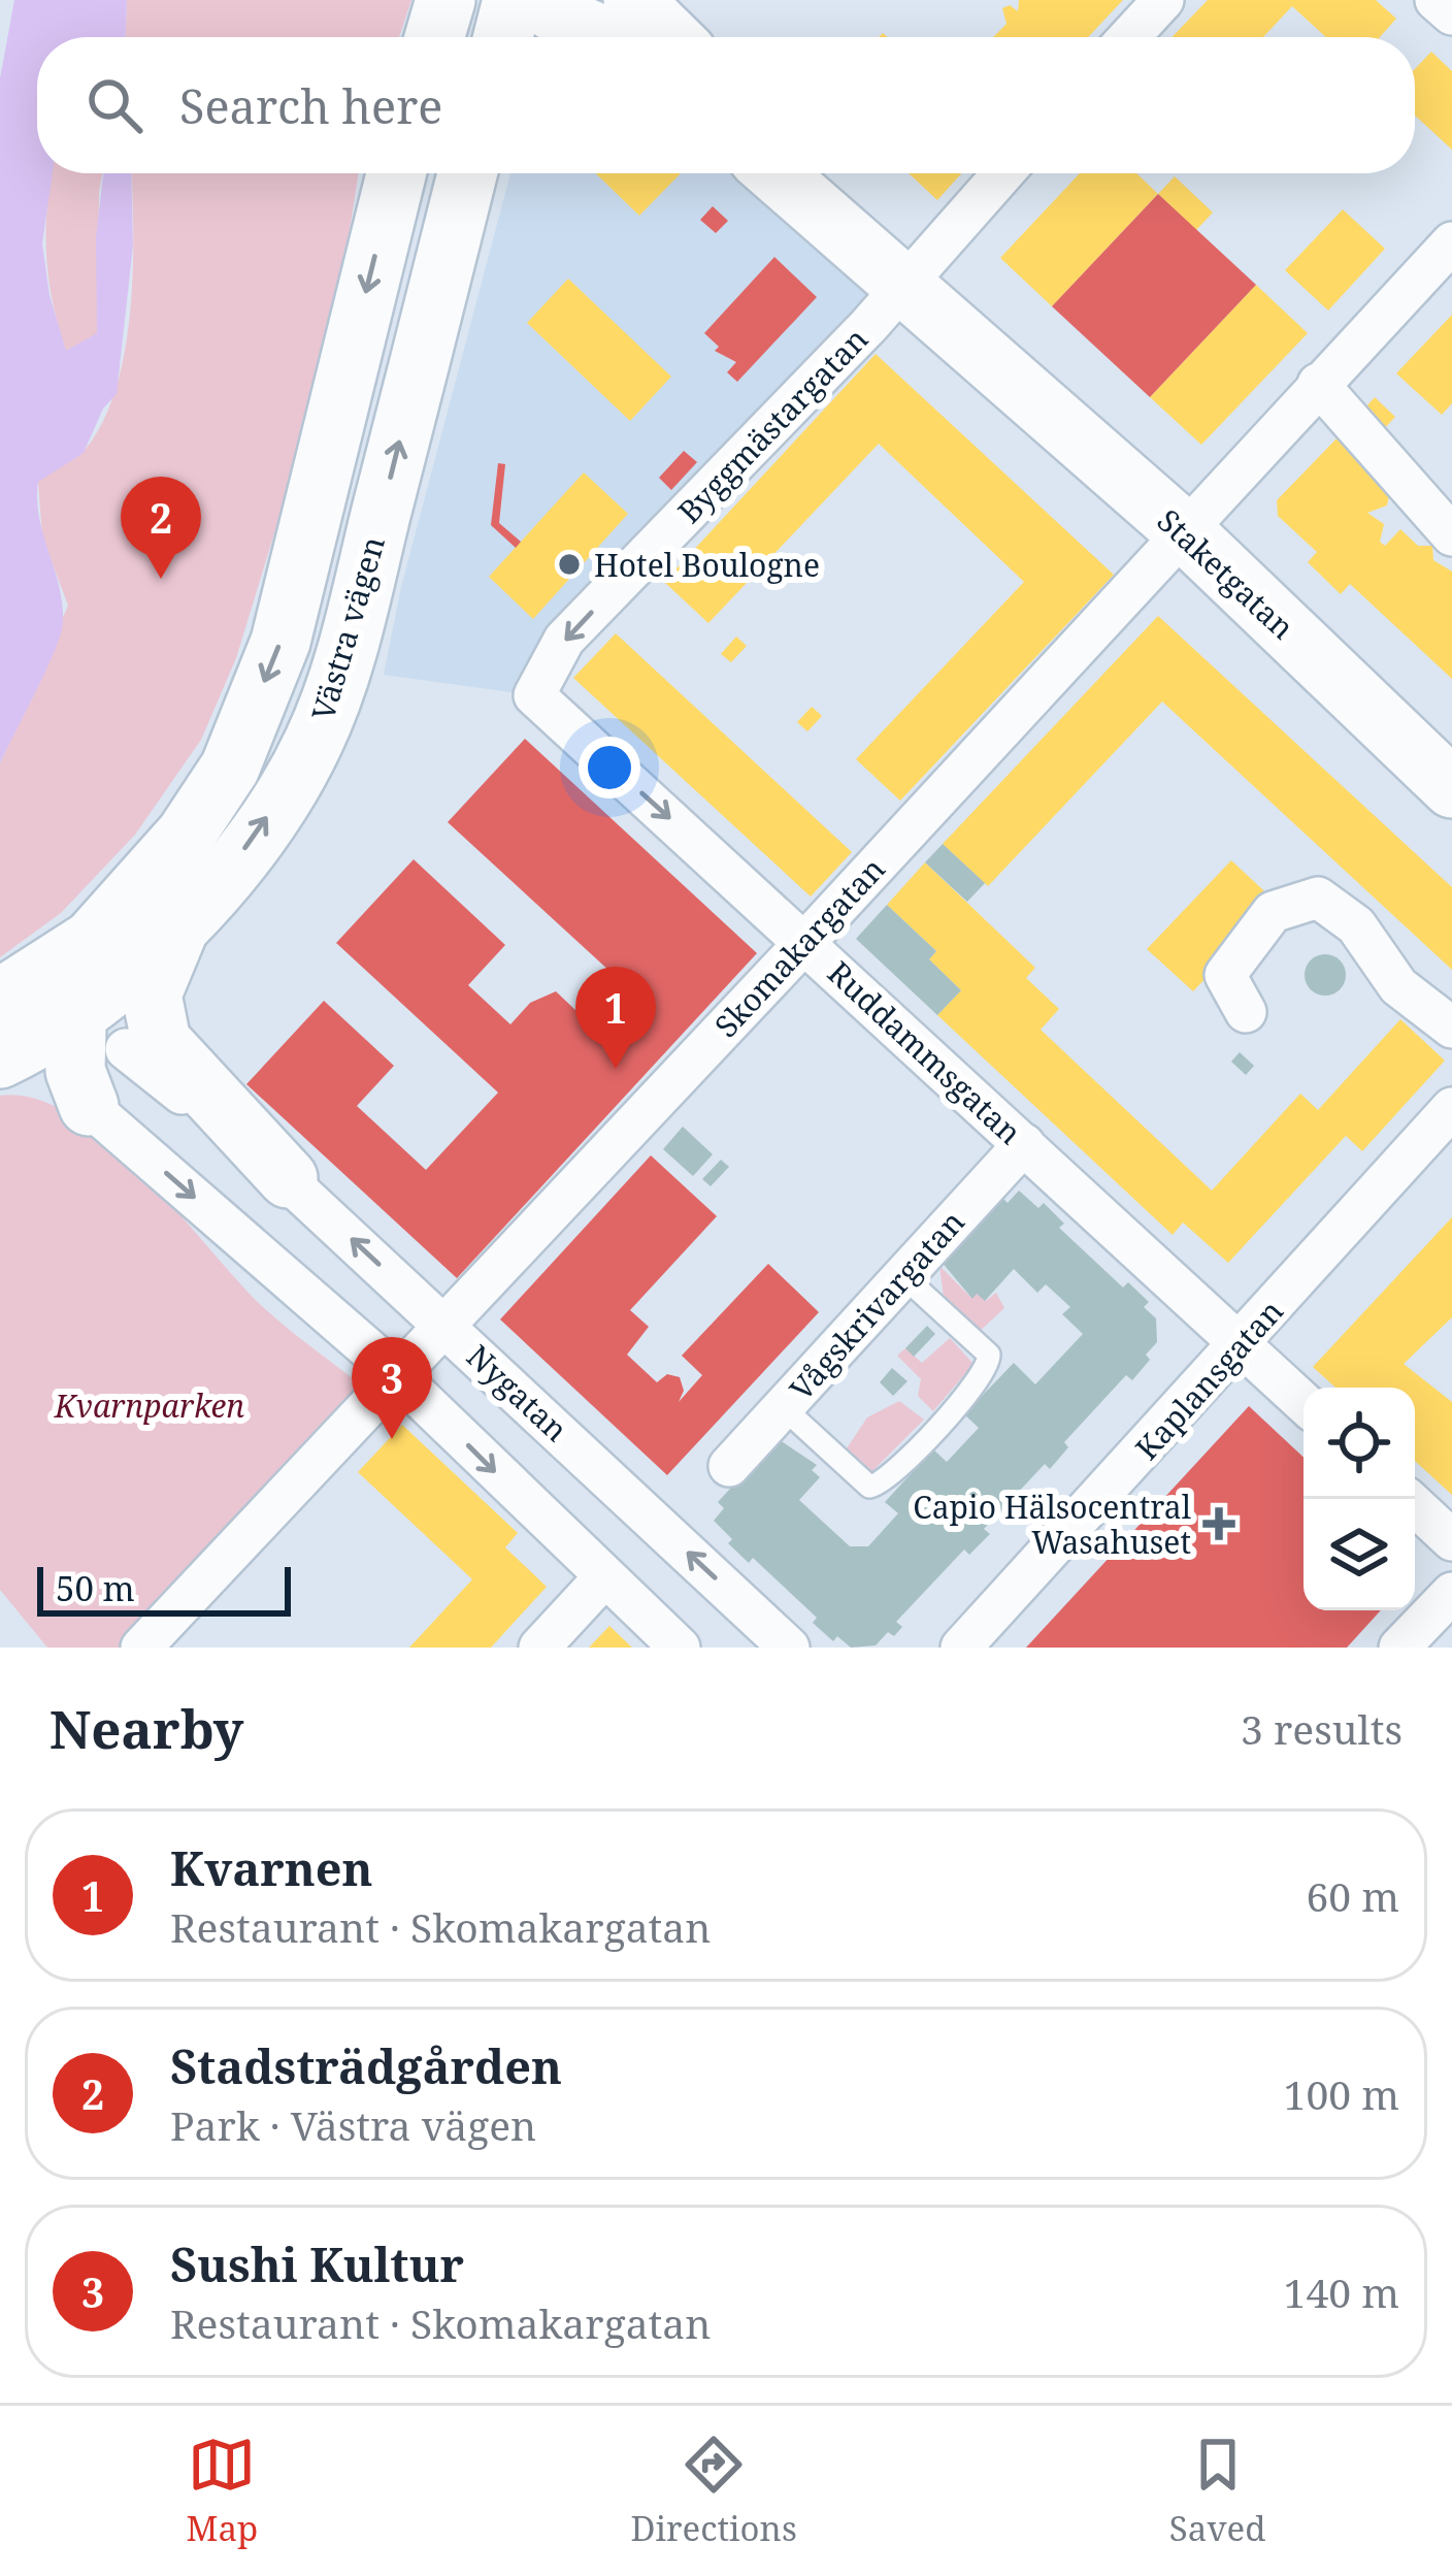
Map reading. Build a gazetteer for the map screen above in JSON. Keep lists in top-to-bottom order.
{
  "streets": {
    "main road": ["Staketgatan", "Västra vägen"],
    "street": [
      "Byggmästargatan",
      "Skomakargatan",
      "Ruddammsgatan",
      "Vågskrivargatan",
      "Kaplansgatan",
      "Nygatan"
    ]
  },
  "crossings": [
    ["Byggmästargatan", "Staketgatan"],
    ["Byggmästargatan", "Ruddammsgatan"],
    ["Staketgatan", "Skomakargatan"],
    ["Skomakargatan", "Ruddammsgatan"],
    ["Skomakargatan", "Nygatan"],
    ["Ruddammsgatan", "Vågskrivargatan"],
    ["Ruddammsgatan", "Kaplansgatan"]
  ],
  "one_way": ["Byggmästargatan", "Ruddammsgatan"],
  "parks": ["Kvarnparken"],
  "places": {
    "other": ["Hotel Boulogne"],
    "health": ["Capio Hälsocentral Wasahuset"]
  },
  "scale_bar": "50 m",
  "page": {
    "search": "Search here",
    "pins": ["2", "1", "3"],
    "scale": "50 m",
    "heading": ["Nearby", "3 results"],
    "list": [
      {
        "mark": "1",
        "name": "Kvarnen",
        "note": "Restaurant · Skomakargatan",
        "value": "60 m"
      },
      {
        "mark": "2",
        "name": "Stadsträdgården",
        "note": "Park · Västra vägen",
        "value": "100 m"
      },
      {
        "mark": "3",
        "name": "Sushi Kultur",
        "note": "Restaurant · Skomakargatan",
        "value": "140 m"
      }
    ],
    "nav": ["Map", "Directions", "Saved"]
  }
}
